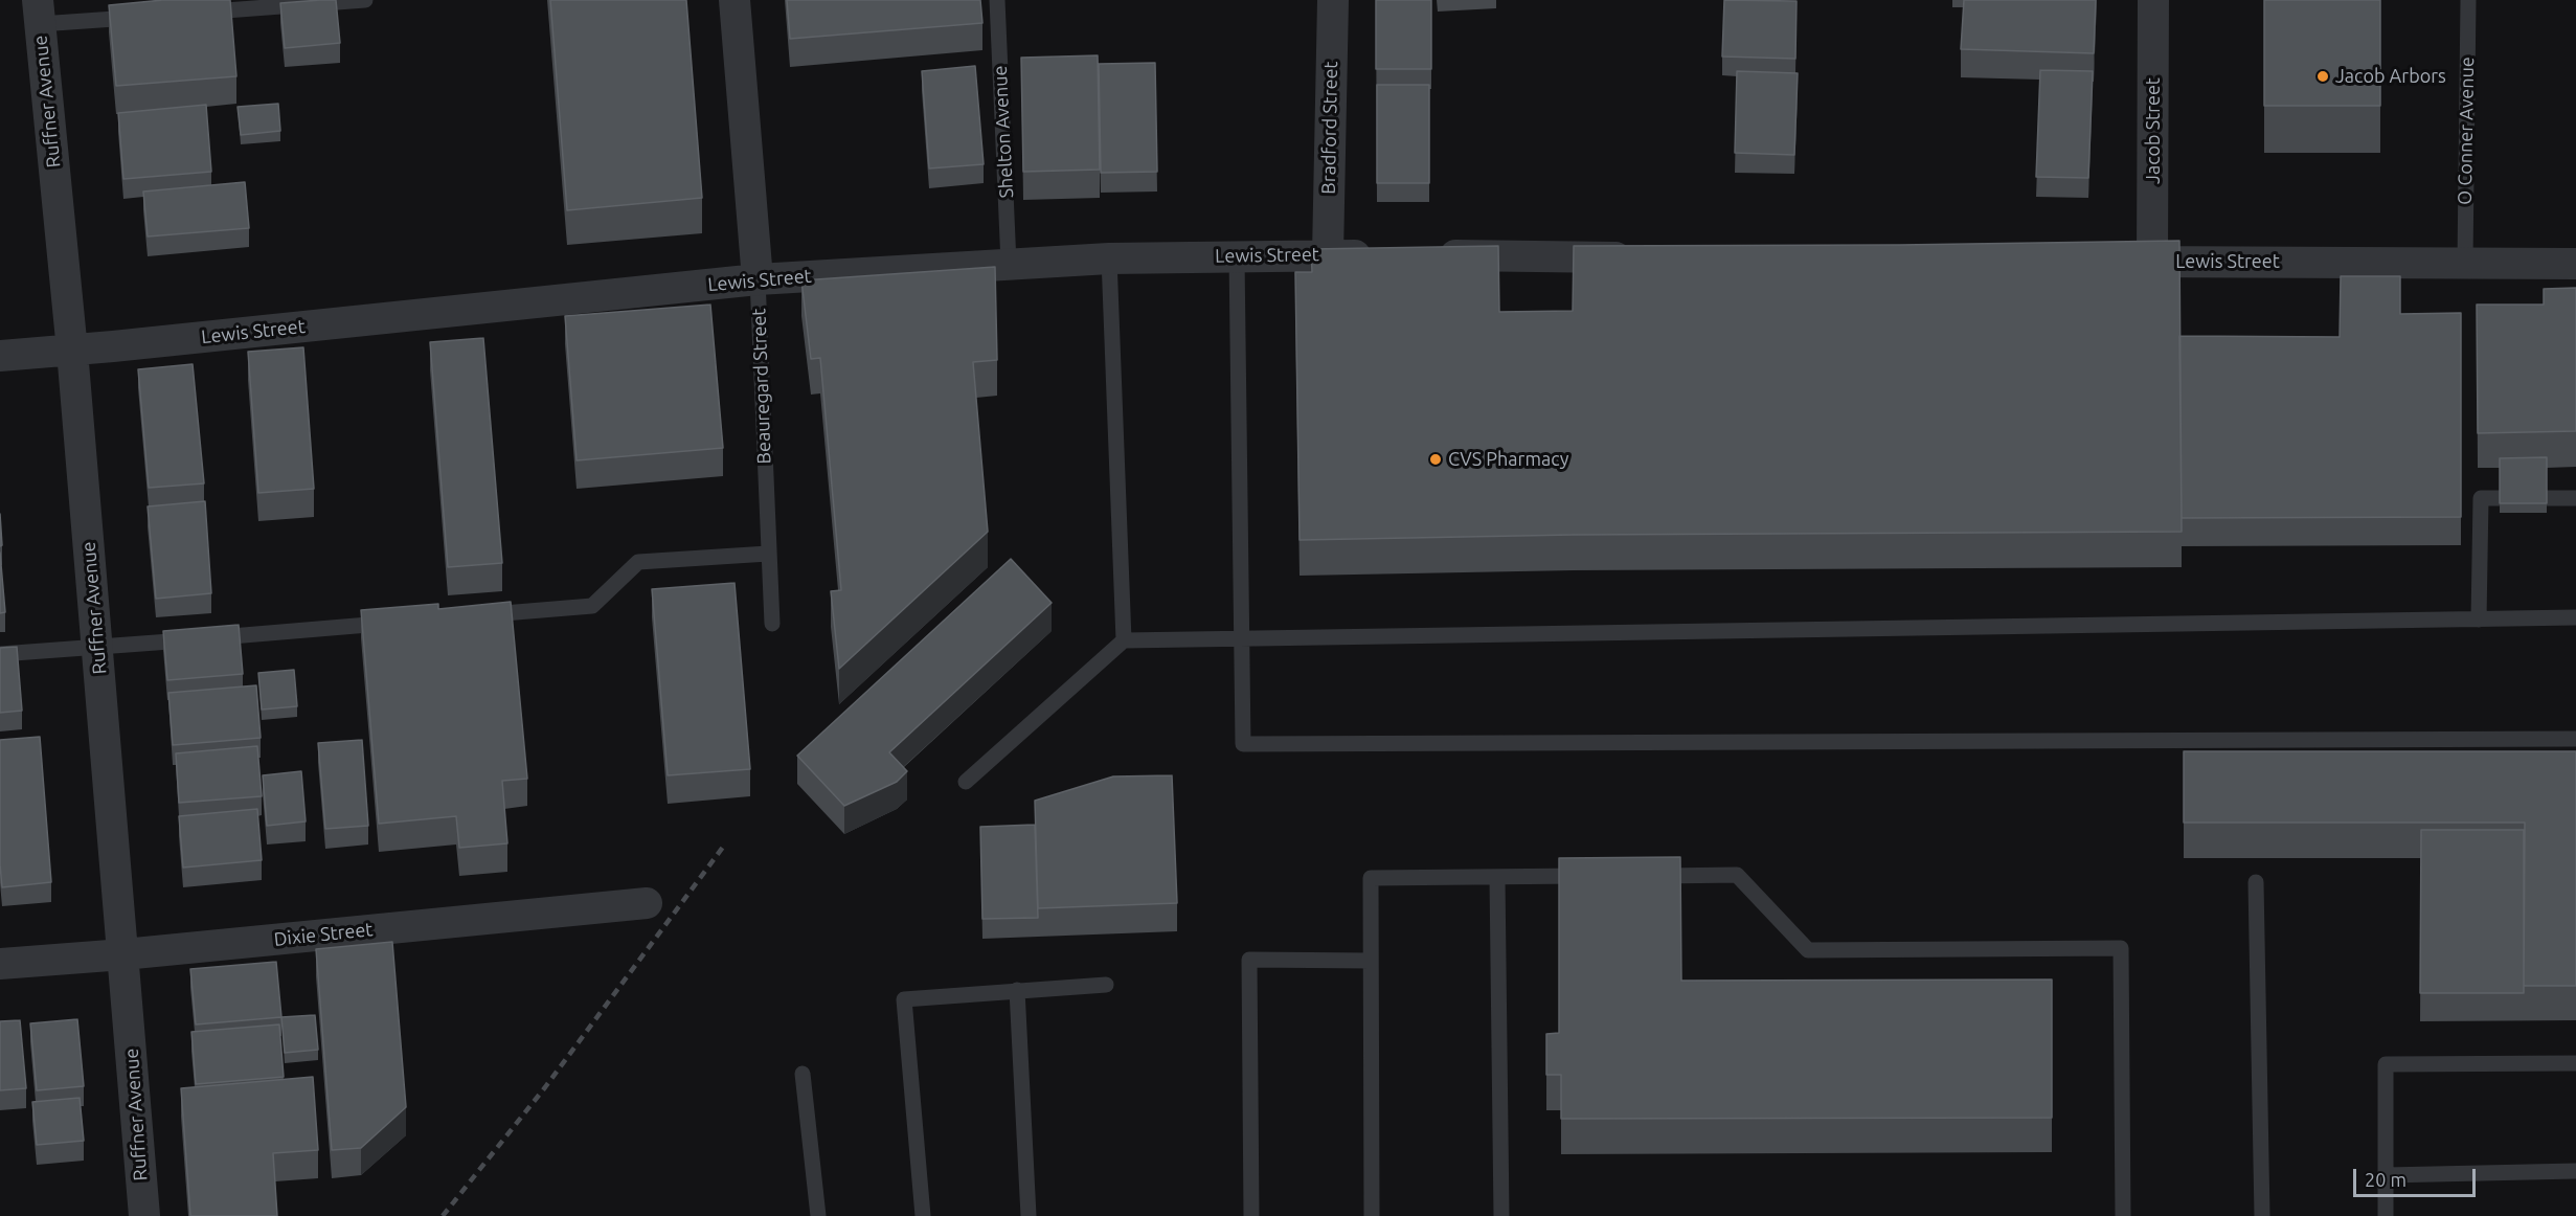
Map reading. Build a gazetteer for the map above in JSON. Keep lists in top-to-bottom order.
{
  "streets": {
    "street": [
      "Ruffner Avenue",
      "Bradford Street",
      "Jacob Street",
      "Lewis Street",
      "Beauregard Street",
      "Dixie Street"
    ],
    "lane": ["O Conner Avenue", "Shelton Avenue"]
  },
  "crossings": [
    ["Ruffner Avenue", "Lewis Street"],
    ["Ruffner Avenue", "Dixie Street"],
    ["Bradford Street", "Lewis Street"],
    ["Jacob Street", "Lewis Street"],
    ["O Conner Avenue", "Lewis Street"],
    ["Shelton Avenue", "Lewis Street"],
    ["Lewis Street", "Beauregard Street"]
  ],
  "places": ["Jacob Arbors", "CVS Pharmacy"],
  "scale_bar": "20 m"
}
